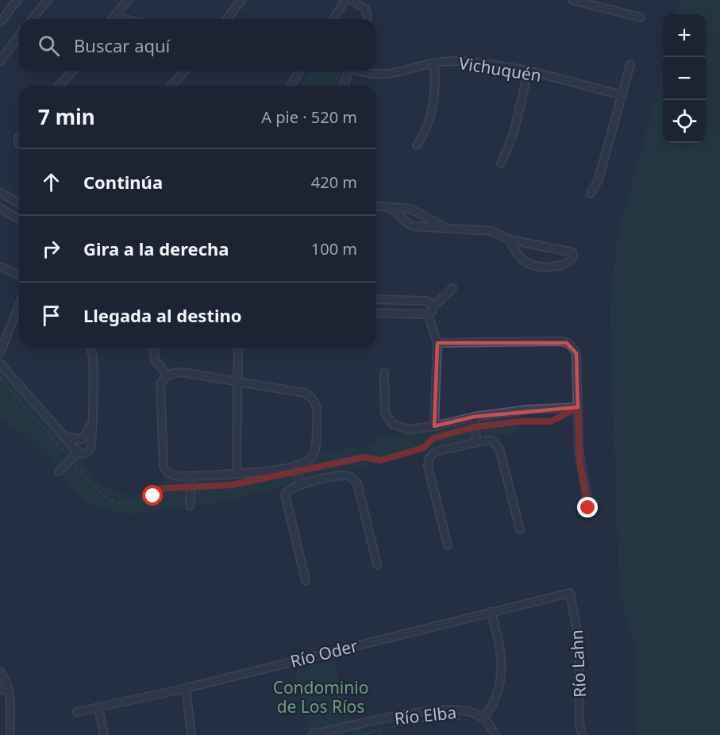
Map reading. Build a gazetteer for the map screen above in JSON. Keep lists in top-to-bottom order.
{
  "streets": {
    "street": [
      "Vichuquén",
      "Río Oder",
      "Río Lahn",
      "Río Elba"
    ]
  },
  "crossings": [
    ["Río Oder", "Río Lahn"]
  ],
  "parks": ["Condominio de Los Ríos"],
  "page": {
    "map_buttons": ["+", "−"],
    "search": "Buscar aquí",
    "heading": ["7 min", "A pie · 520 m"],
    "list": [
      ["Continúa", "420 m"],
      ["Gira a la derecha", "100 m"],
      "Llegada al destino"
    ]
  }
}
